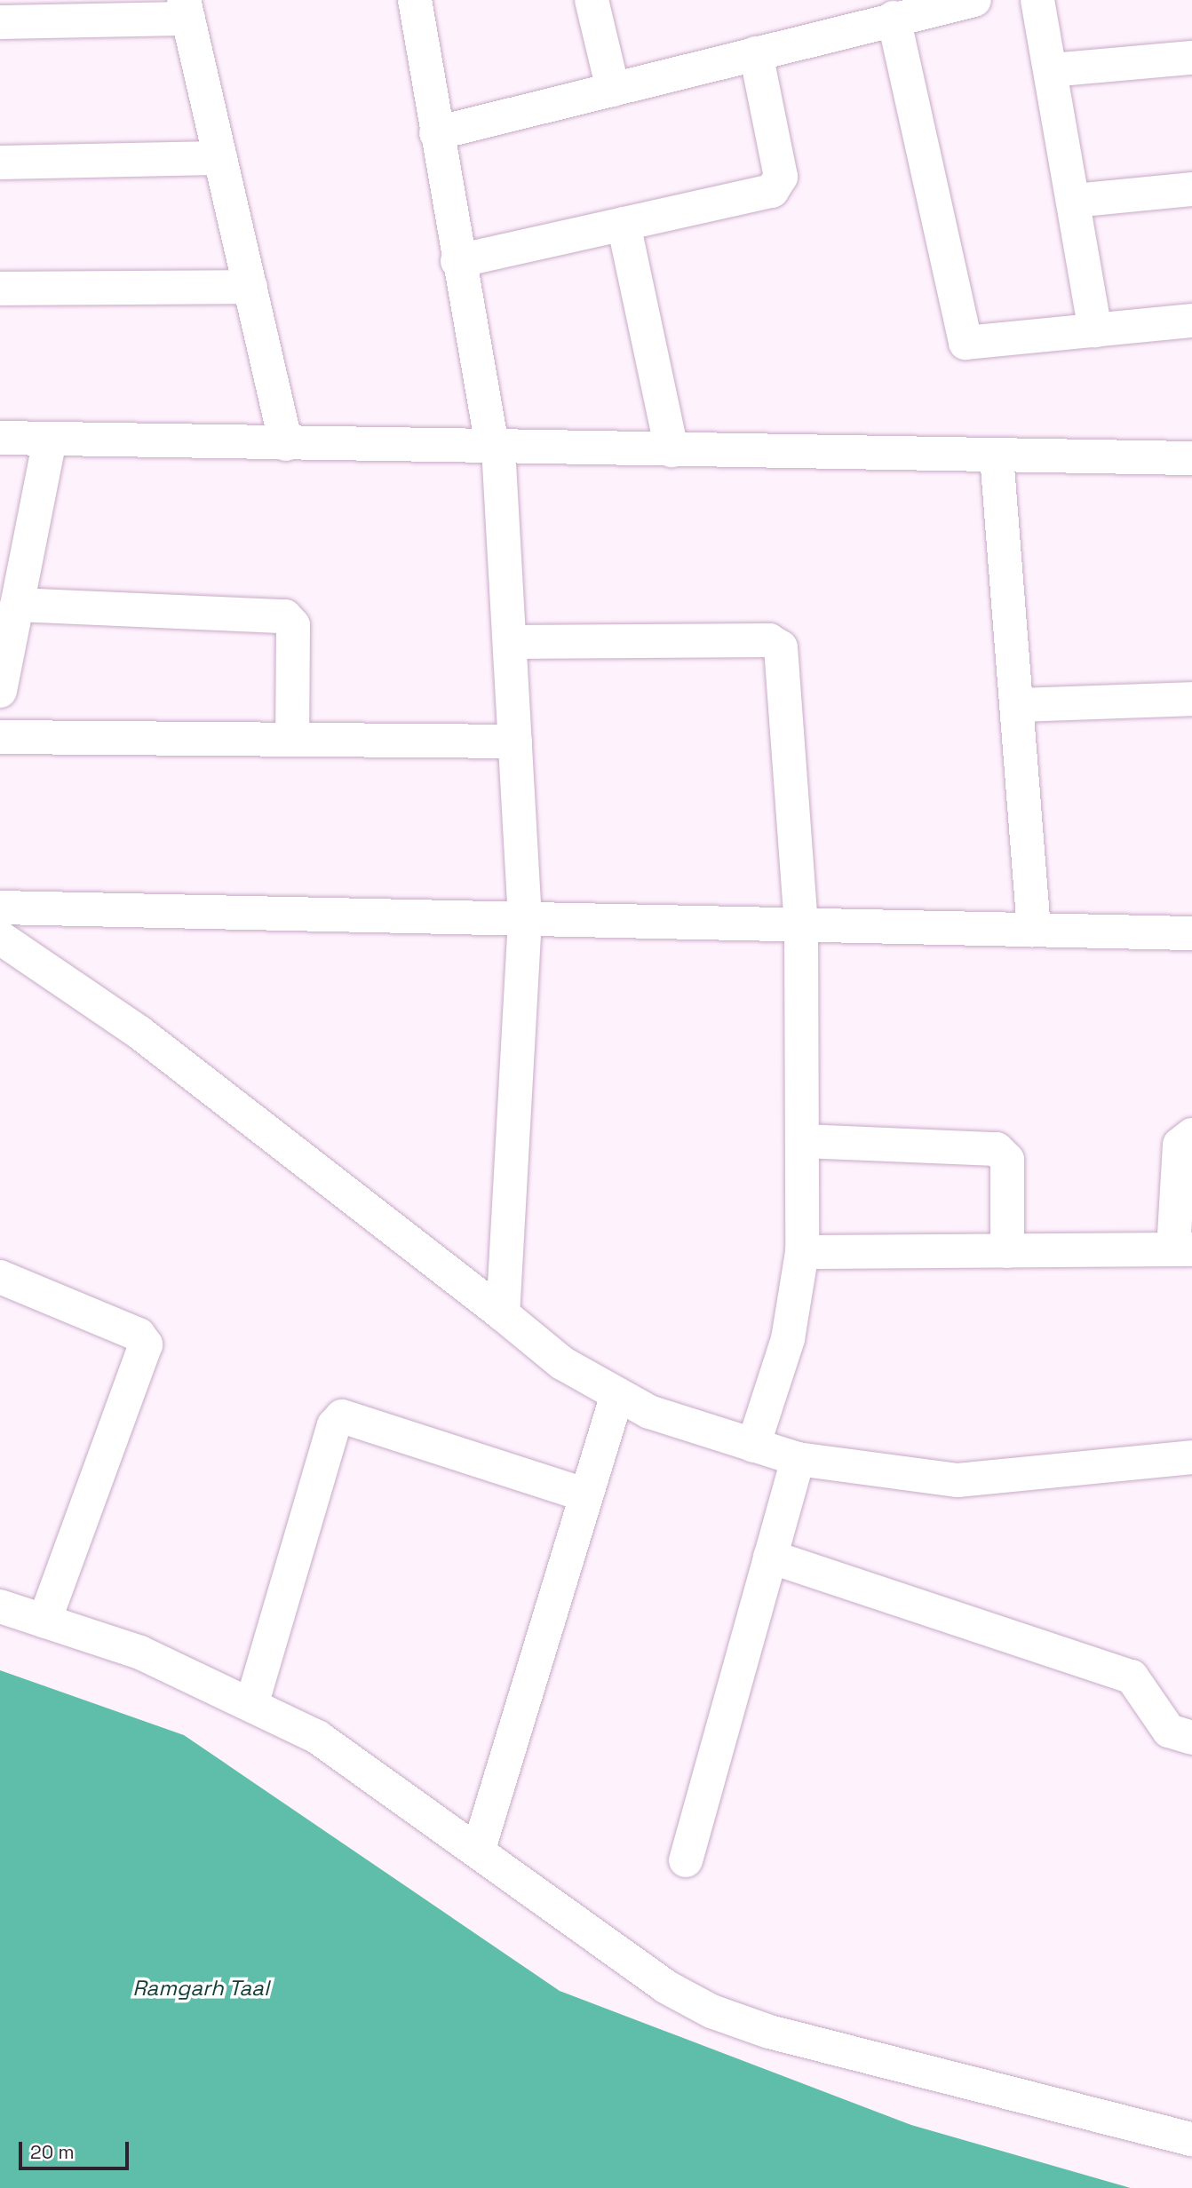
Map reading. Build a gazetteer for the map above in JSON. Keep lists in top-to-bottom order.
{
  "water": ["Ramgarh Taal"],
  "scale_bar": "20 m"
}
